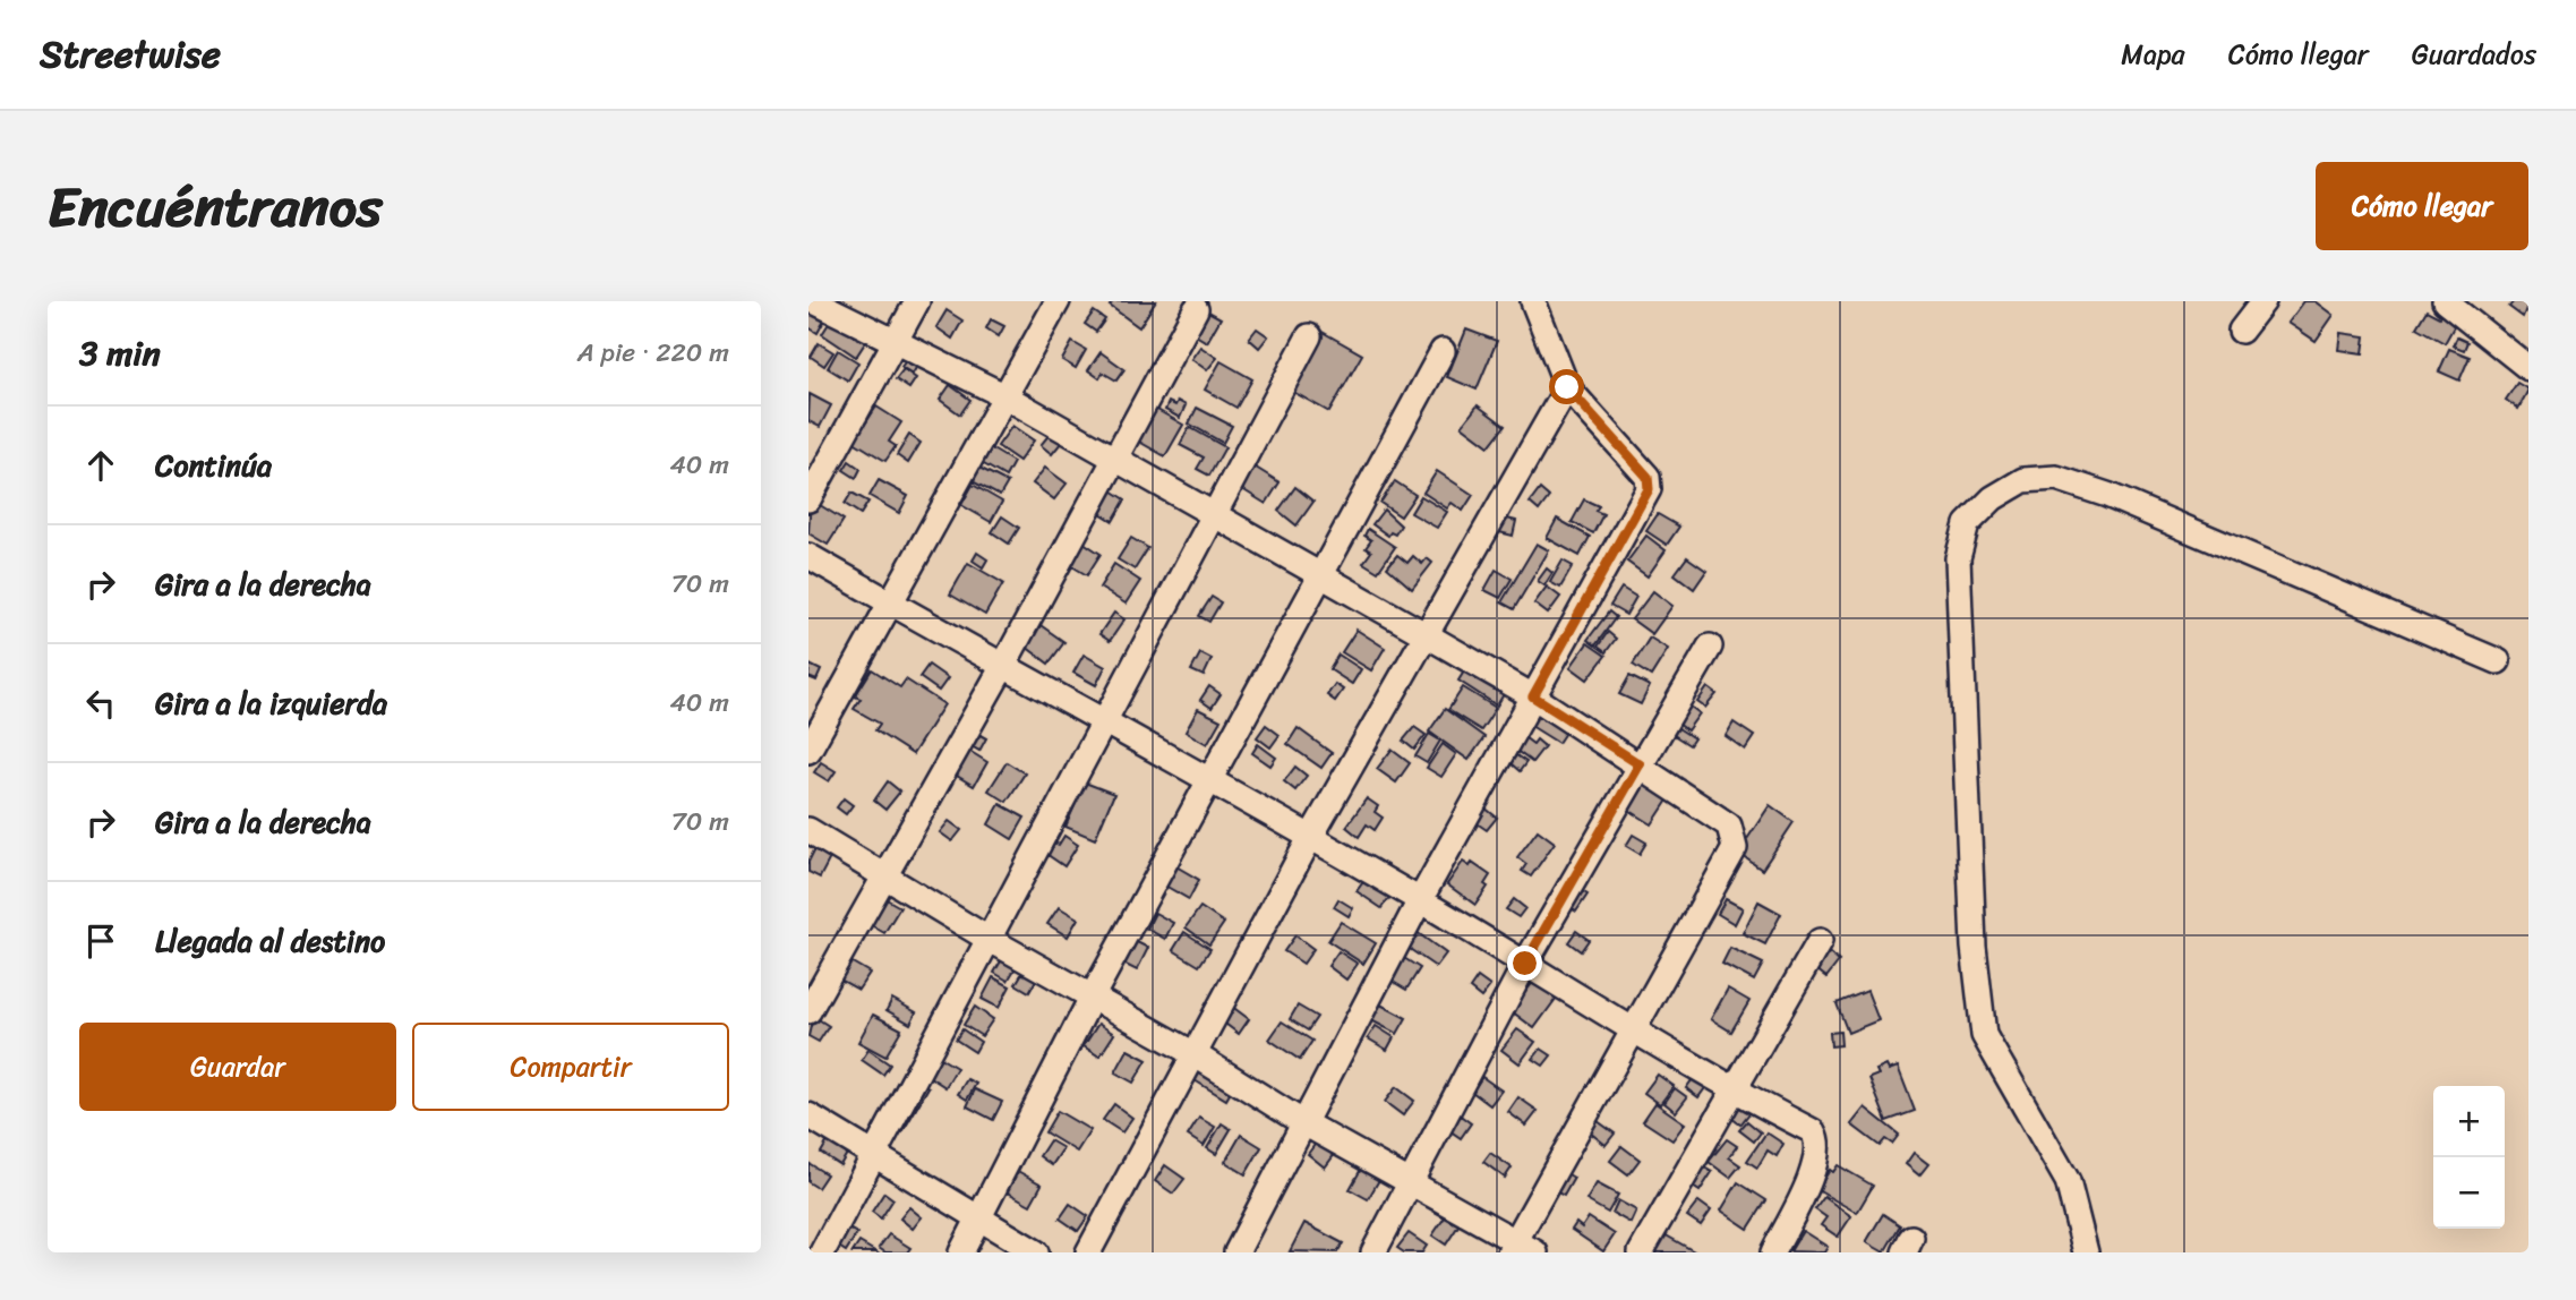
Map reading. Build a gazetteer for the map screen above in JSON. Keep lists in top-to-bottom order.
{
  "page": {
    "header": "Streetwise",
    "nav": ["Mapa", "Cómo llegar", "Guardados"],
    "title": "Encuéntranos",
    "buttons": [
      "Cómo llegar",
      ["Guardar", "Compartir"]
    ],
    "heading": ["3 min", "A pie · 220 m"],
    "list": [
      ["Continúa", "40 m"],
      ["Gira a la derecha", "70 m"],
      ["Gira a la izquierda", "40 m"],
      ["Gira a la derecha", "70 m"],
      "Llegada al destino"
    ],
    "map_buttons": ["+", "−"]
  }
}
